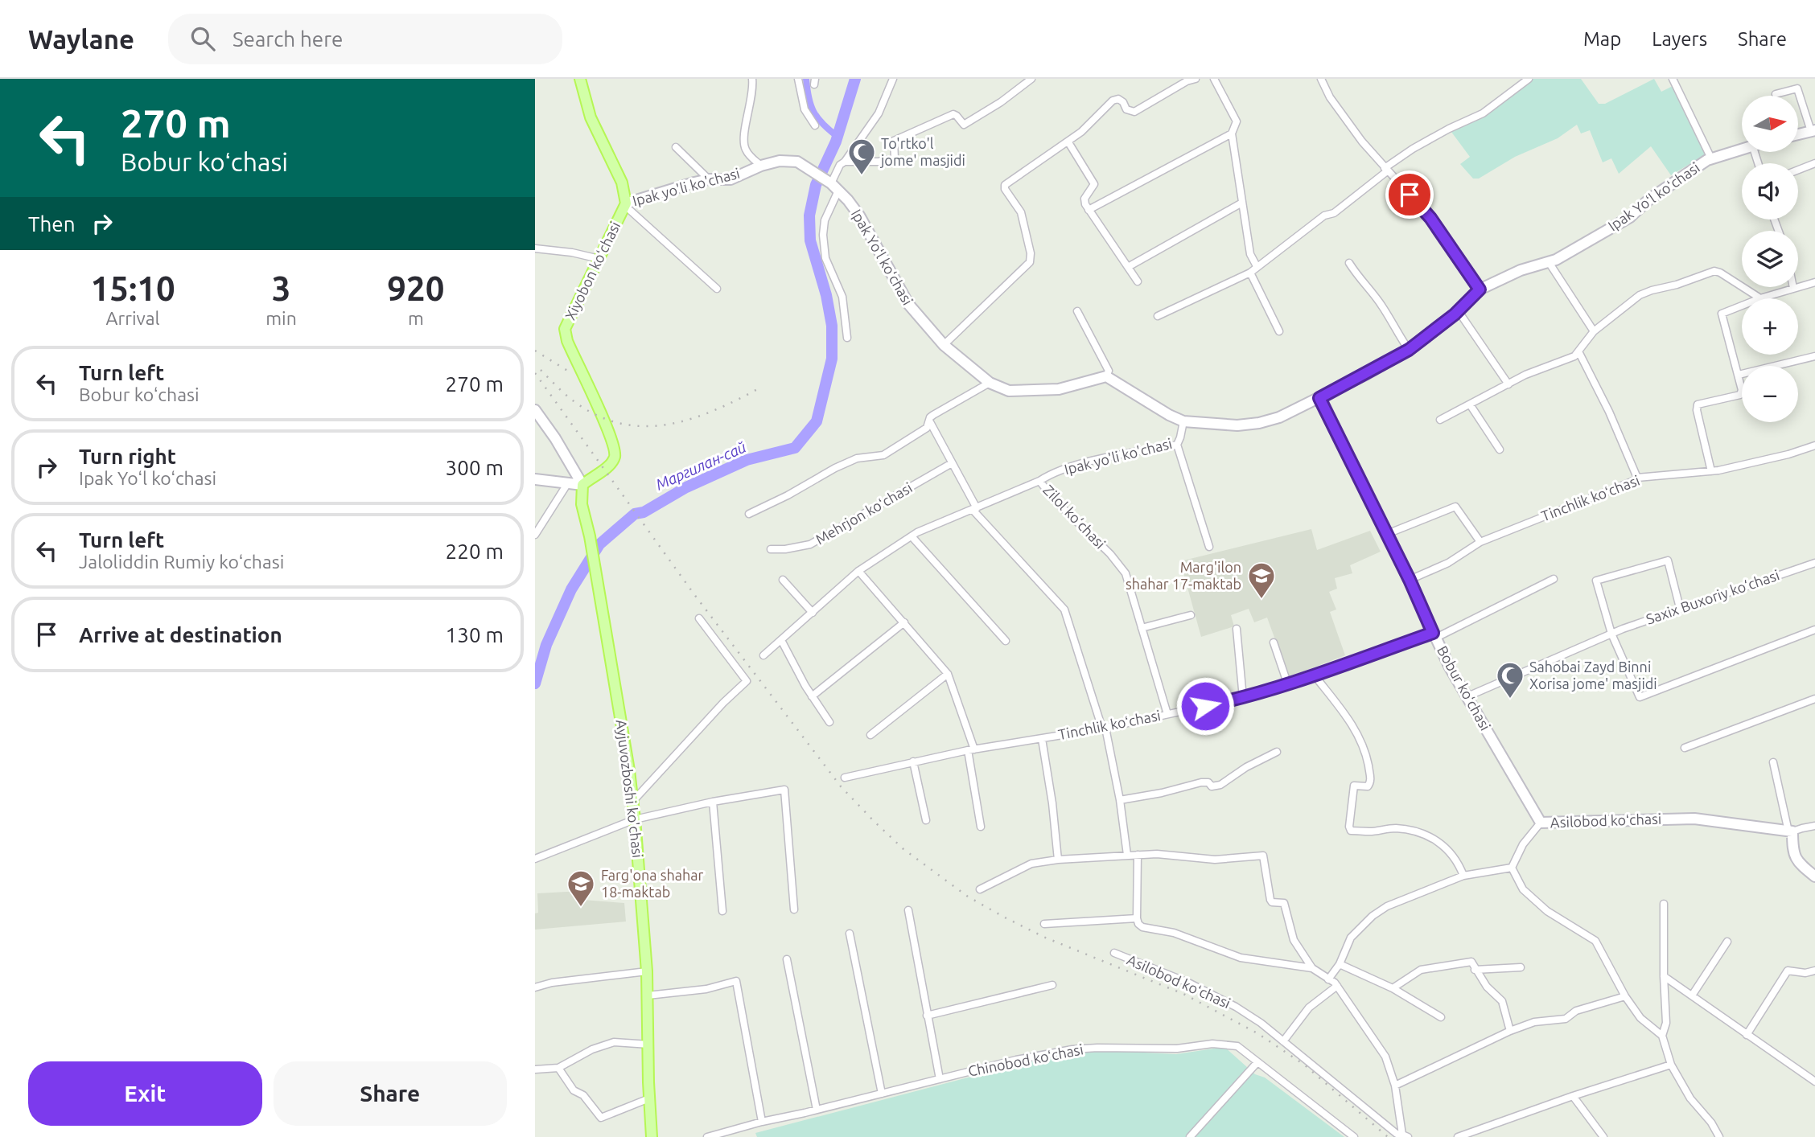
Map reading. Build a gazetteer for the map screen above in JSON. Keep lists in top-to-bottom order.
{
  "streets": {
    "main road": ["Xiyobon koʻchasi", "Ayjuvozboshi ko'chasi"],
    "street": [
      "Ipak yo'li ko'chasi",
      "Ipak Yoʻl koʻchasi",
      "Tinchlik koʻchasi",
      "Mehrjon koʻchasi",
      "Zilol ko‘chasi",
      "Saxix Buxoriy ko‘chasi",
      "Bobur koʻchasi",
      "Asilobod koʻchasi",
      "Chinobod koʻchasi"
    ]
  },
  "crossings": [
    ["Ipak yo'li ko'chasi", "Ipak Yoʻl koʻchasi"],
    ["Ipak yo'li ko'chasi", "Xiyobon koʻchasi"],
    ["Ipak yo'li ko'chasi", "Zilol ko‘chasi"],
    ["Ipak Yoʻl koʻchasi", "Bobur koʻchasi"],
    ["Xiyobon koʻchasi", "Ayjuvozboshi ko'chasi"],
    ["Tinchlik koʻchasi", "Zilol ko‘chasi"],
    ["Tinchlik koʻchasi", "Bobur koʻchasi"],
    ["Saxix Buxoriy ko‘chasi", "Bobur koʻchasi"],
    ["Bobur koʻchasi", "Asilobod koʻchasi"]
  ],
  "water": ["Маргилан-сай"],
  "places": {
    "mosque": ["To'rtko'l jome' masjidi", "Sahobai Zayd Binni Xorisa jome' masjidi"],
    "school or university": ["Marg'ilon shahar 17-maktab", "Farg'ona shahar 18-maktab"]
  },
  "north": "right",
  "page": {
    "header": "Waylane",
    "search": "Search here",
    "nav": ["Map", "Layers", "Share"],
    "turn": ["270 m", "Bobur koʻchasi"],
    "map_buttons": ["+", "−"],
    "then": "Then",
    "eta": [
      "15:10",
      "Arrival",
      "3",
      "min",
      "920",
      "m"
    ],
    "list": [
      {
        "name": "Turn left",
        "note": "Bobur koʻchasi",
        "value": "270 m"
      },
      {
        "name": "Turn right",
        "note": "Ipak Yoʻl koʻchasi",
        "value": "300 m"
      },
      {
        "name": "Turn left",
        "note": "Jaloliddin Rumiy koʻchasi",
        "value": "220 m"
      },
      {
        "name": "Arrive at destination",
        "value": "130 m"
      }
    ],
    "buttons": ["Exit", "Share"]
  }
}
